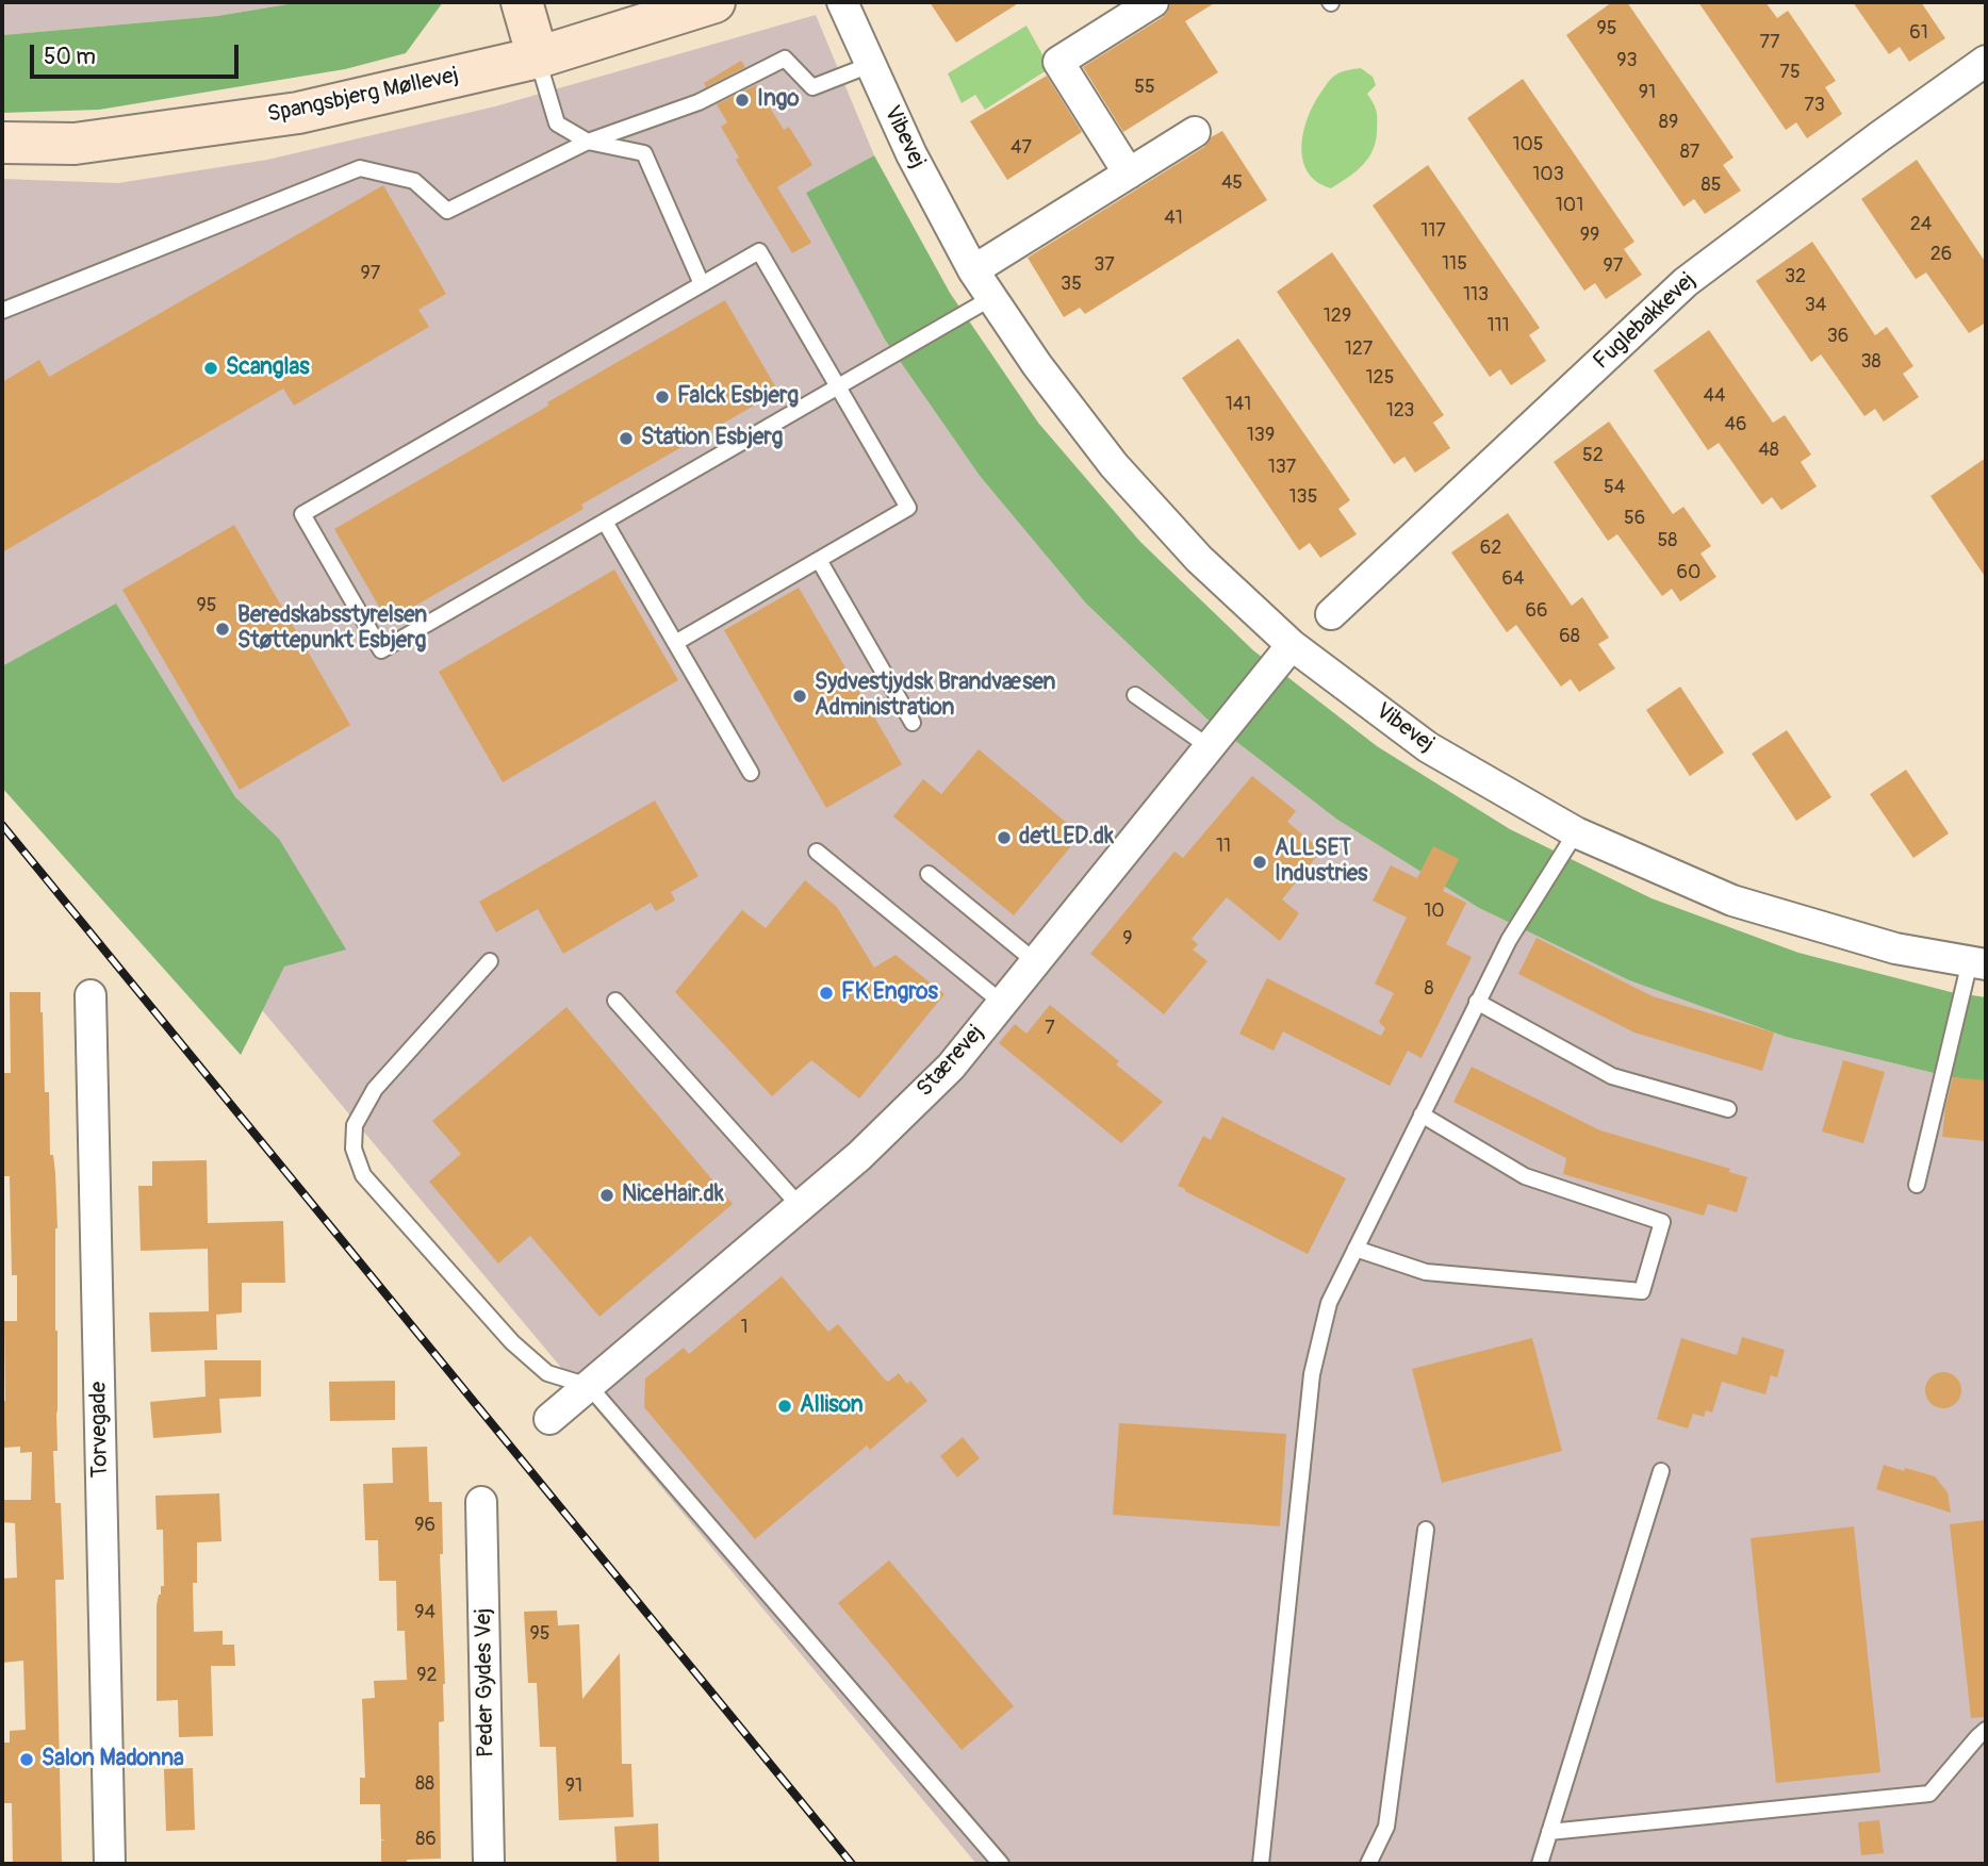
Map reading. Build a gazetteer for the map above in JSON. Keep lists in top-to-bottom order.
{
  "streets": {
    "street": [
      "Spangsbjerg Møllevej",
      "Vibevej",
      "Fuglebakkevej",
      "Stærevej",
      "Torvegade",
      "Peder Gydes Vej"
    ]
  },
  "crossings": [
    ["Vibevej", "Stærevej"]
  ],
  "places": [
    "Ingo",
    "Scanglas",
    "Falck Esbjerg",
    "Station Esbjerg",
    "Beredskabsstyrelsen Støttepunkt Esbjerg",
    "Sydvestjydsk Brandvæsen Administration",
    "detLED.dk",
    "ALLSET Industries",
    "FK Engros",
    "NiceHair.dk",
    "Allison",
    "Salon Madonna"
  ],
  "house_numbers": [
    "95",
    "61",
    "77",
    "93",
    "75",
    "55",
    "91",
    "73",
    "89",
    "105",
    "47",
    "87",
    "103",
    "45",
    "85",
    "101",
    "41",
    "24",
    "117",
    "99",
    "26",
    "115",
    "37",
    "97",
    "97",
    "32",
    "35",
    "113",
    "34",
    "129",
    "111",
    "36",
    "127",
    "38",
    "125",
    "44",
    "141",
    "123",
    "46",
    "139",
    "48",
    "52",
    "137",
    "54",
    "135",
    "56",
    "58",
    "62",
    "60",
    "64",
    "95",
    "66",
    "68",
    "11",
    "10",
    "9",
    "8",
    "7",
    "1",
    "96",
    "94",
    "95",
    "92",
    "88",
    "91",
    "86"
  ],
  "scale_bar": "50 m"
}
